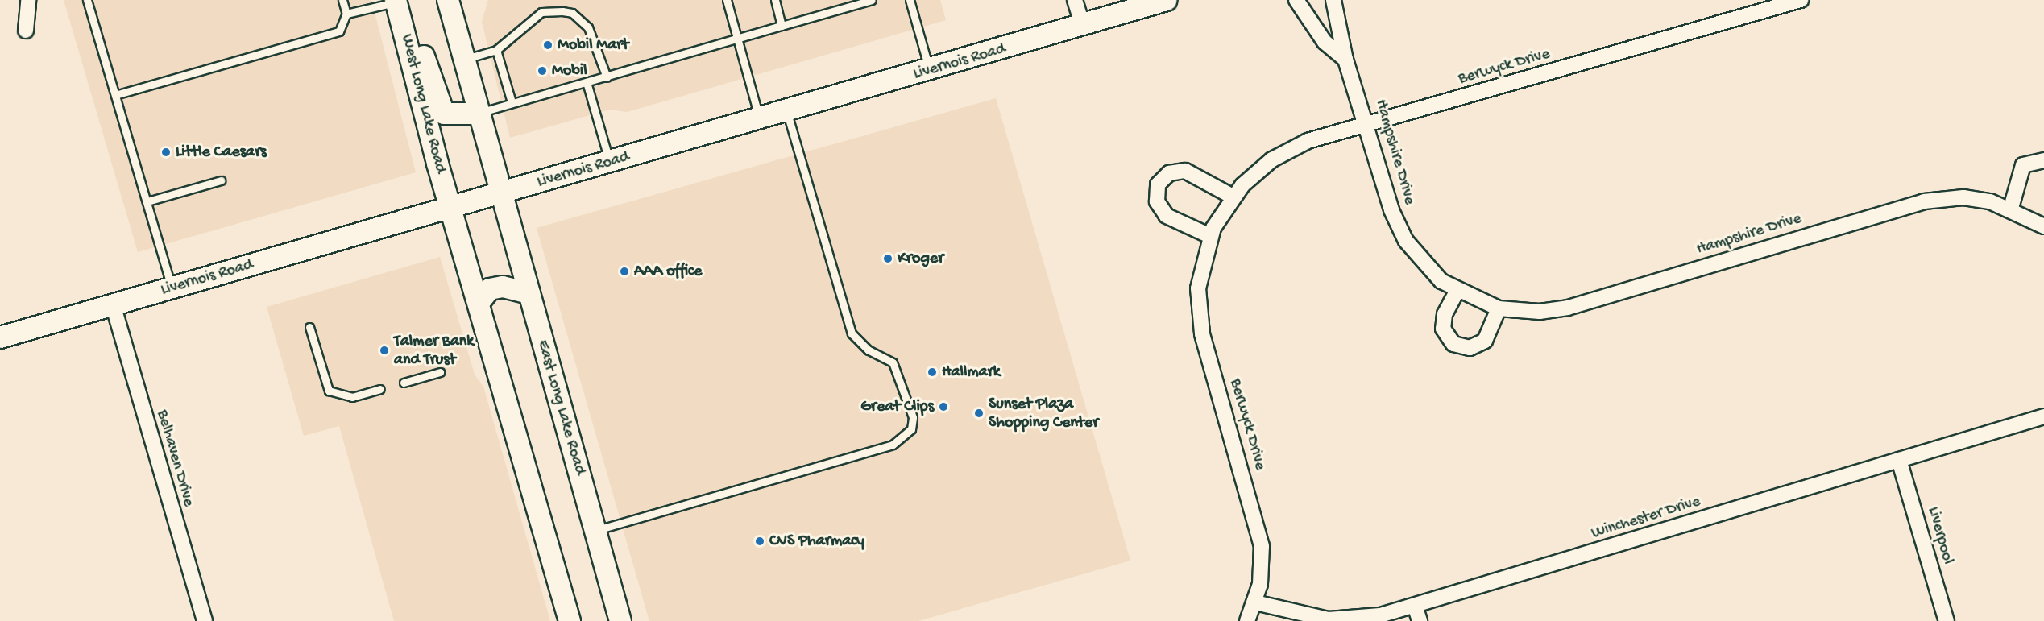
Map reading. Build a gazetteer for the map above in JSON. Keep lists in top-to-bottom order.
{
  "streets": {
    "main road": ["Livernois Road", "West Long Lake Road", "East Long Lake Road"],
    "street": [
      "Berwyck Drive",
      "Hampshire Drive",
      "Belhaven Drive",
      "Winchester Drive",
      "Liverpool"
    ]
  },
  "crossings": [
    ["Livernois Road", "West Long Lake Road"],
    ["Livernois Road", "East Long Lake Road"],
    ["Livernois Road", "Belhaven Drive"],
    ["Berwyck Drive", "Hampshire Drive"],
    ["Berwyck Drive", "Winchester Drive"],
    ["Winchester Drive", "Liverpool"]
  ],
  "places": [
    "Mobil Mart",
    "Mobil",
    "Little Caesars",
    "Kroger",
    "AAA office",
    "Talmer Bank and Trust",
    "Hallmark",
    "Great Clips",
    "Sunset Plaza Shopping Center",
    "CVS Pharmacy"
  ]
}
